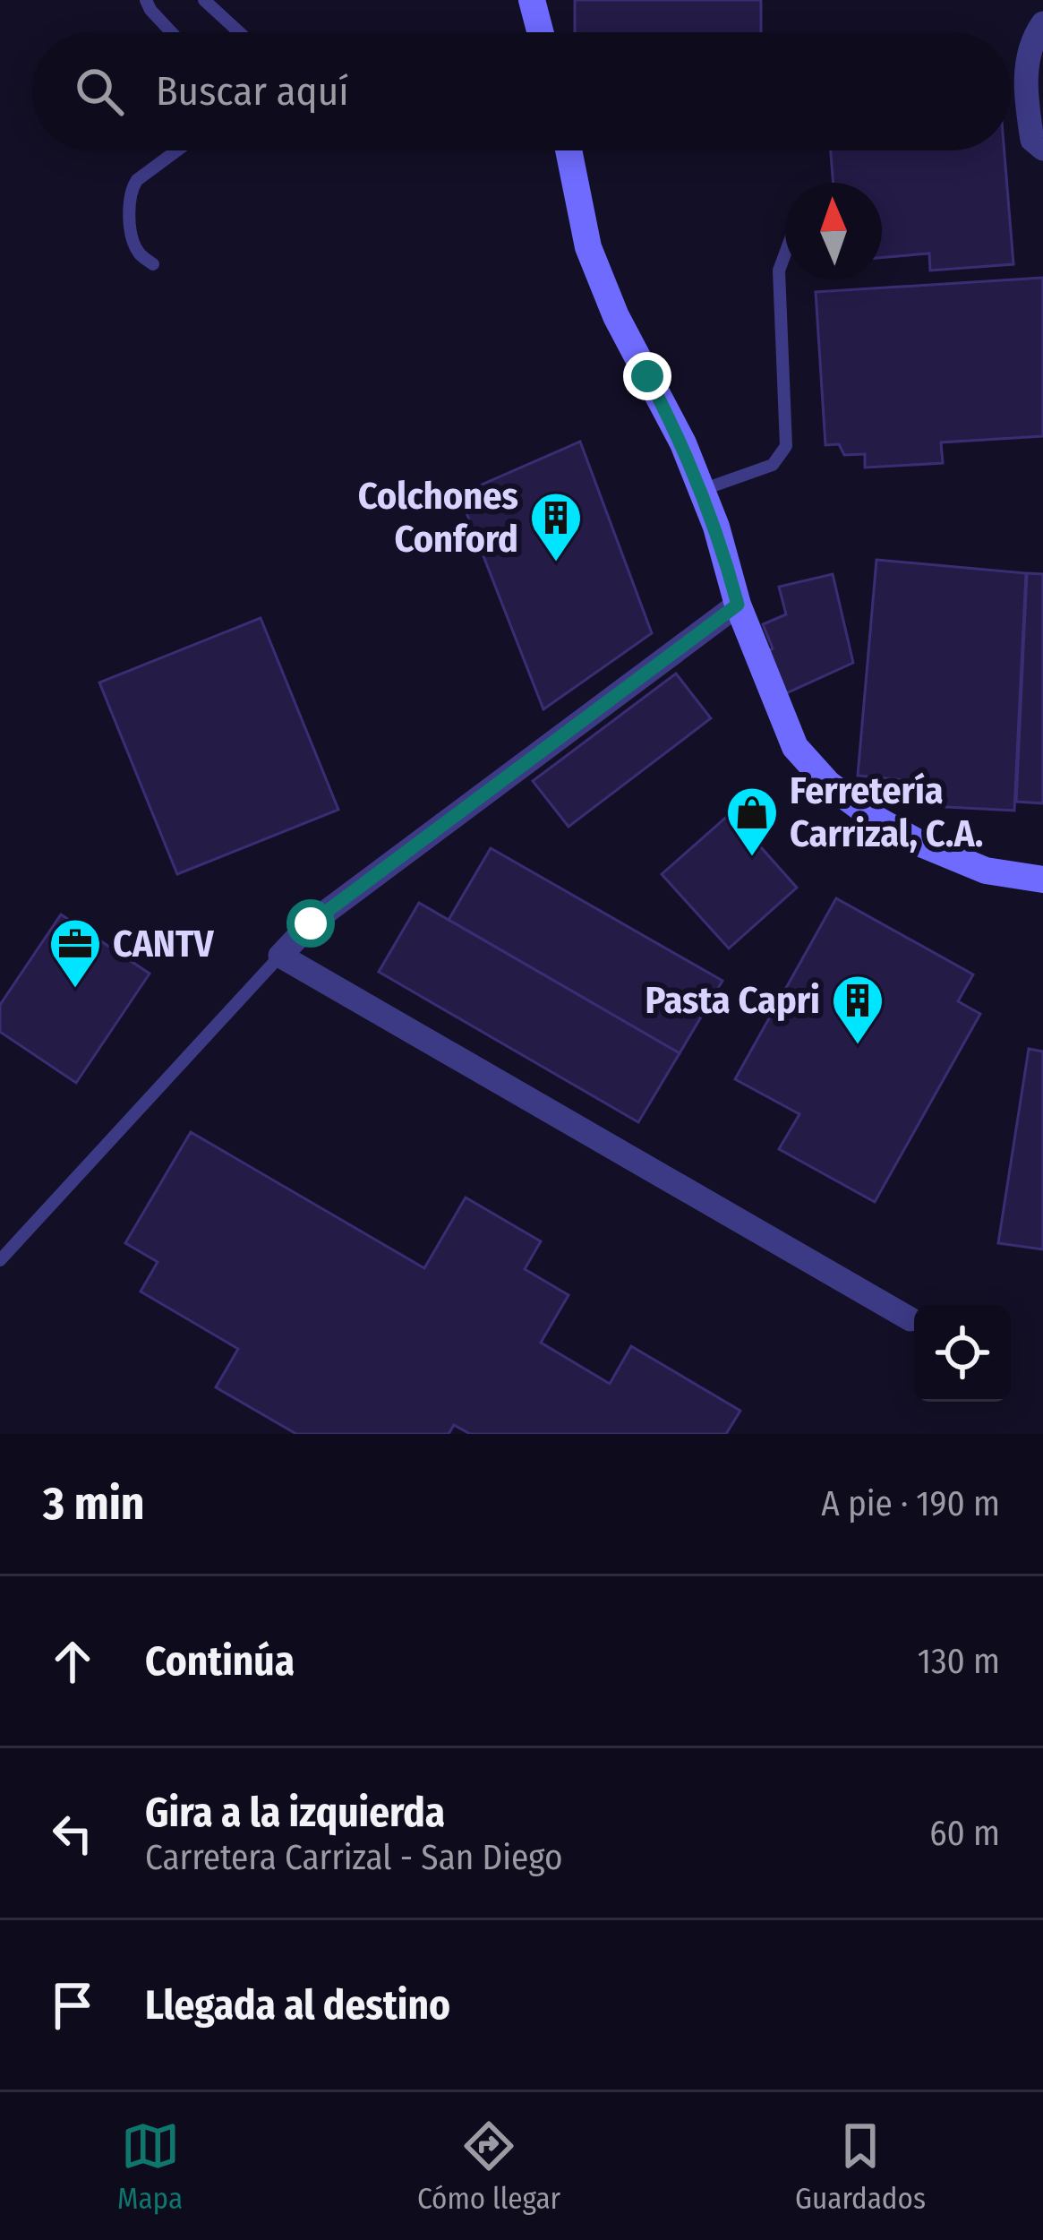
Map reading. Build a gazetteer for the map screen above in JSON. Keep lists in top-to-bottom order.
{
  "places": {
    "building": ["Colchones Conford", "Pasta Capri"],
    "shop": ["Ferretería Carrizal, C.A."],
    "office": ["CANTV"]
  },
  "north": "top",
  "page": {
    "search": "Buscar aquí",
    "heading": ["3 min", "A pie · 190 m"],
    "list": [
      ["Continúa", "130 m"],
      ["Gira a la izquierda", "Carretera Carrizal - San Diego", "60 m"],
      "Llegada al destino"
    ],
    "nav": ["Mapa", "Cómo llegar", "Guardados"]
  }
}
